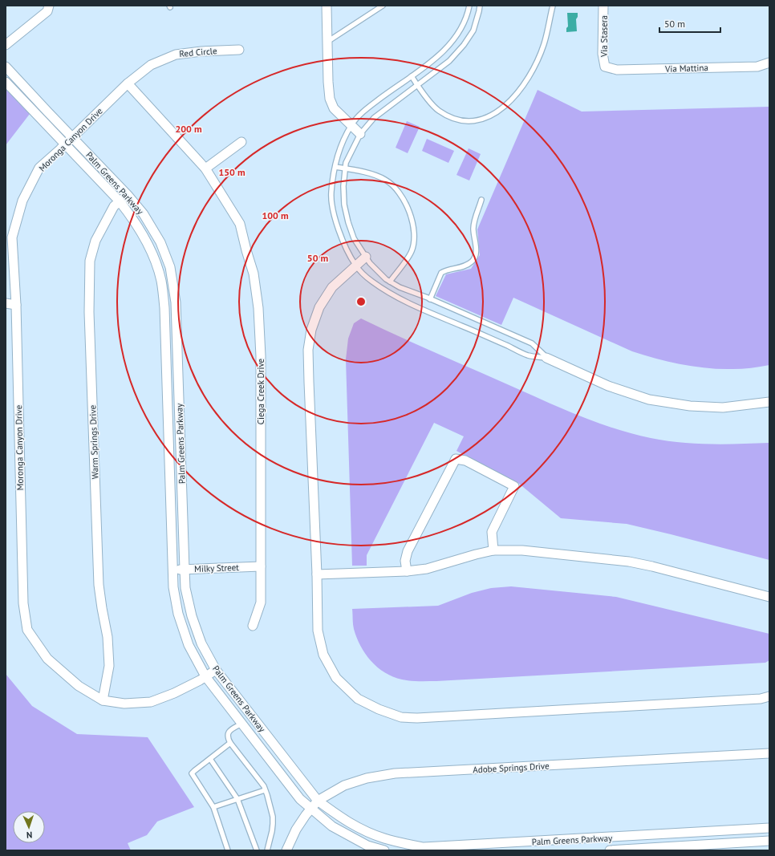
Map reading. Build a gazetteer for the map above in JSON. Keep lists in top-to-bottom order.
{
  "streets": {
    "street": [
      "Via Stasera",
      "Red Circle",
      "Via Mattina",
      "Moronga Canyon Drive",
      "Palm Greens Parkway",
      "Ciega Creek Drive",
      "Warm Springs Drive",
      "Milky Street",
      "Adobe Springs Drive"
    ]
  },
  "crossings": [
    ["Via Stasera", "Via Mattina"],
    ["Red Circle", "Moronga Canyon Drive"],
    ["Red Circle", "Ciega Creek Drive"],
    ["Moronga Canyon Drive", "Palm Greens Parkway"],
    ["Moronga Canyon Drive", "Ciega Creek Drive"],
    ["Moronga Canyon Drive", "Warm Springs Drive"],
    ["Palm Greens Parkway", "Warm Springs Drive"],
    ["Palm Greens Parkway", "Milky Street"],
    ["Palm Greens Parkway", "Adobe Springs Drive"],
    ["Ciega Creek Drive", "Milky Street"]
  ],
  "scale_bar": "50 m",
  "north": "bottom",
  "rings": [
    "200 m",
    "150 m",
    "100 m",
    "50 m"
  ]
}
